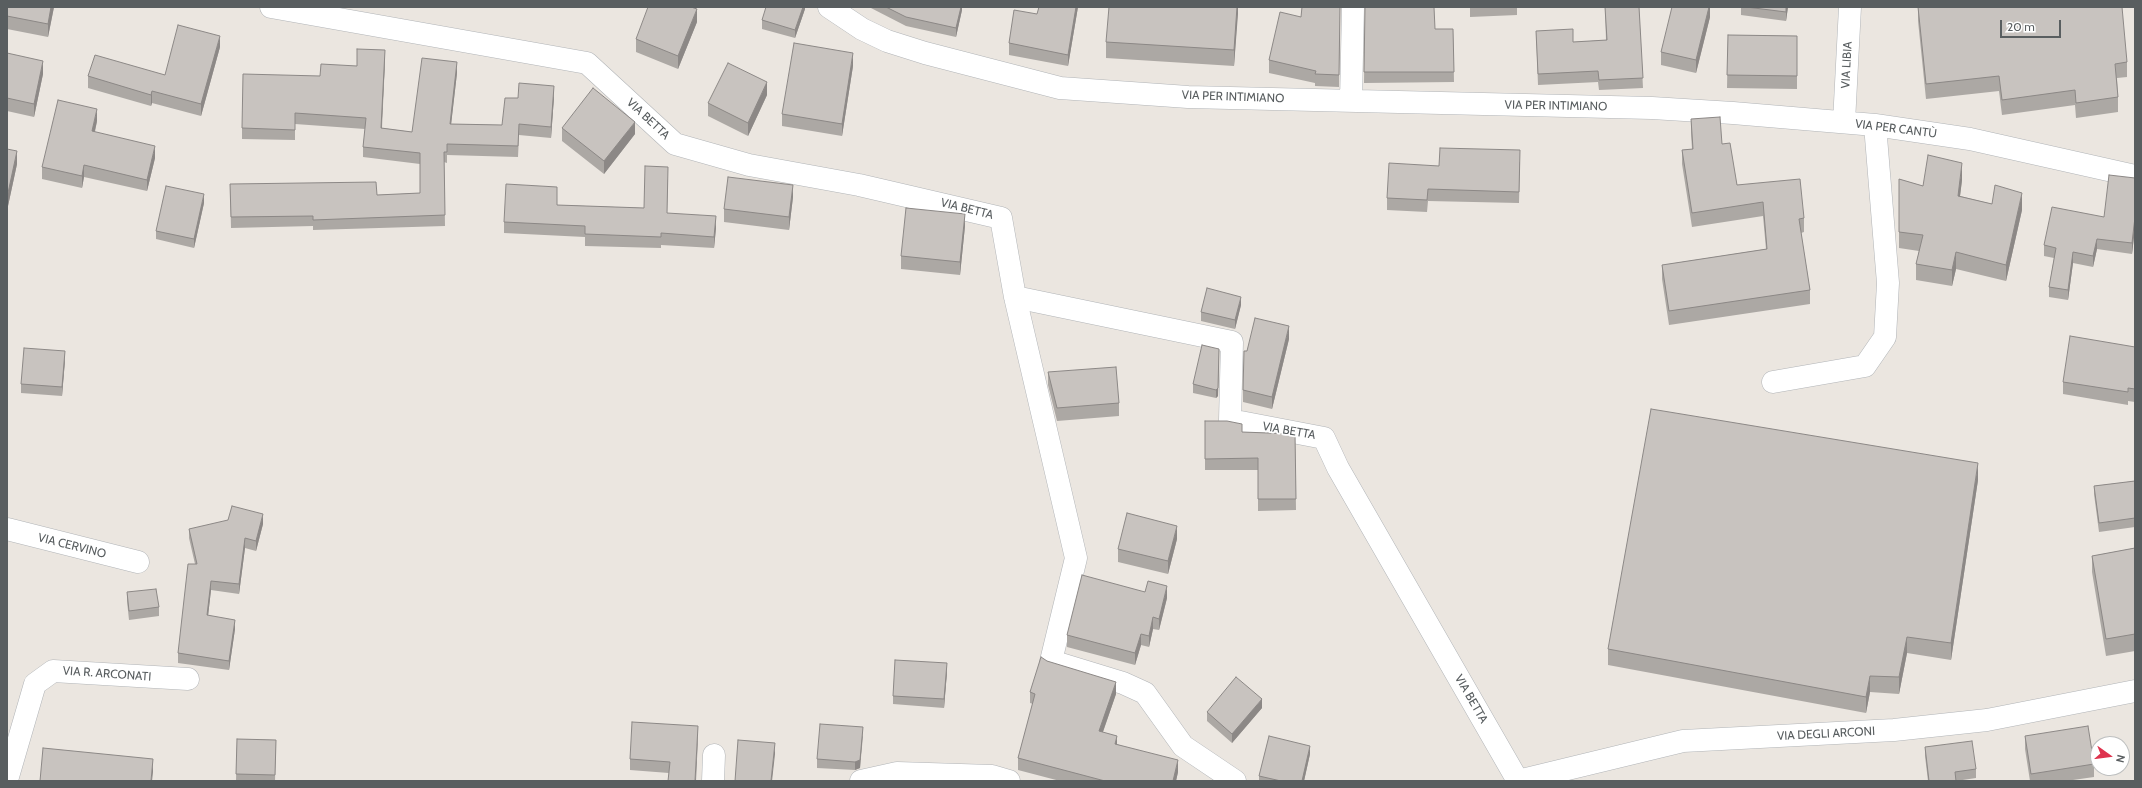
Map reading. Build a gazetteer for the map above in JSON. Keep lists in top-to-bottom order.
{
  "streets": {
    "street": [
      "VIA LIBIA",
      "VIA PER INTIMIANO",
      "VIA BETTA",
      "VIA PER CANTÙ",
      "VIA CERVINO",
      "VIA R. ARCONATI",
      "VIA DEGLI ARCONI"
    ]
  },
  "crossings": [
    ["VIA LIBIA", "VIA PER CANTÙ"],
    ["VIA PER INTIMIANO", "VIA PER CANTÙ"],
    ["VIA BETTA", "VIA DEGLI ARCONI"]
  ],
  "scale_bar": "20 m",
  "north": "right"
}
